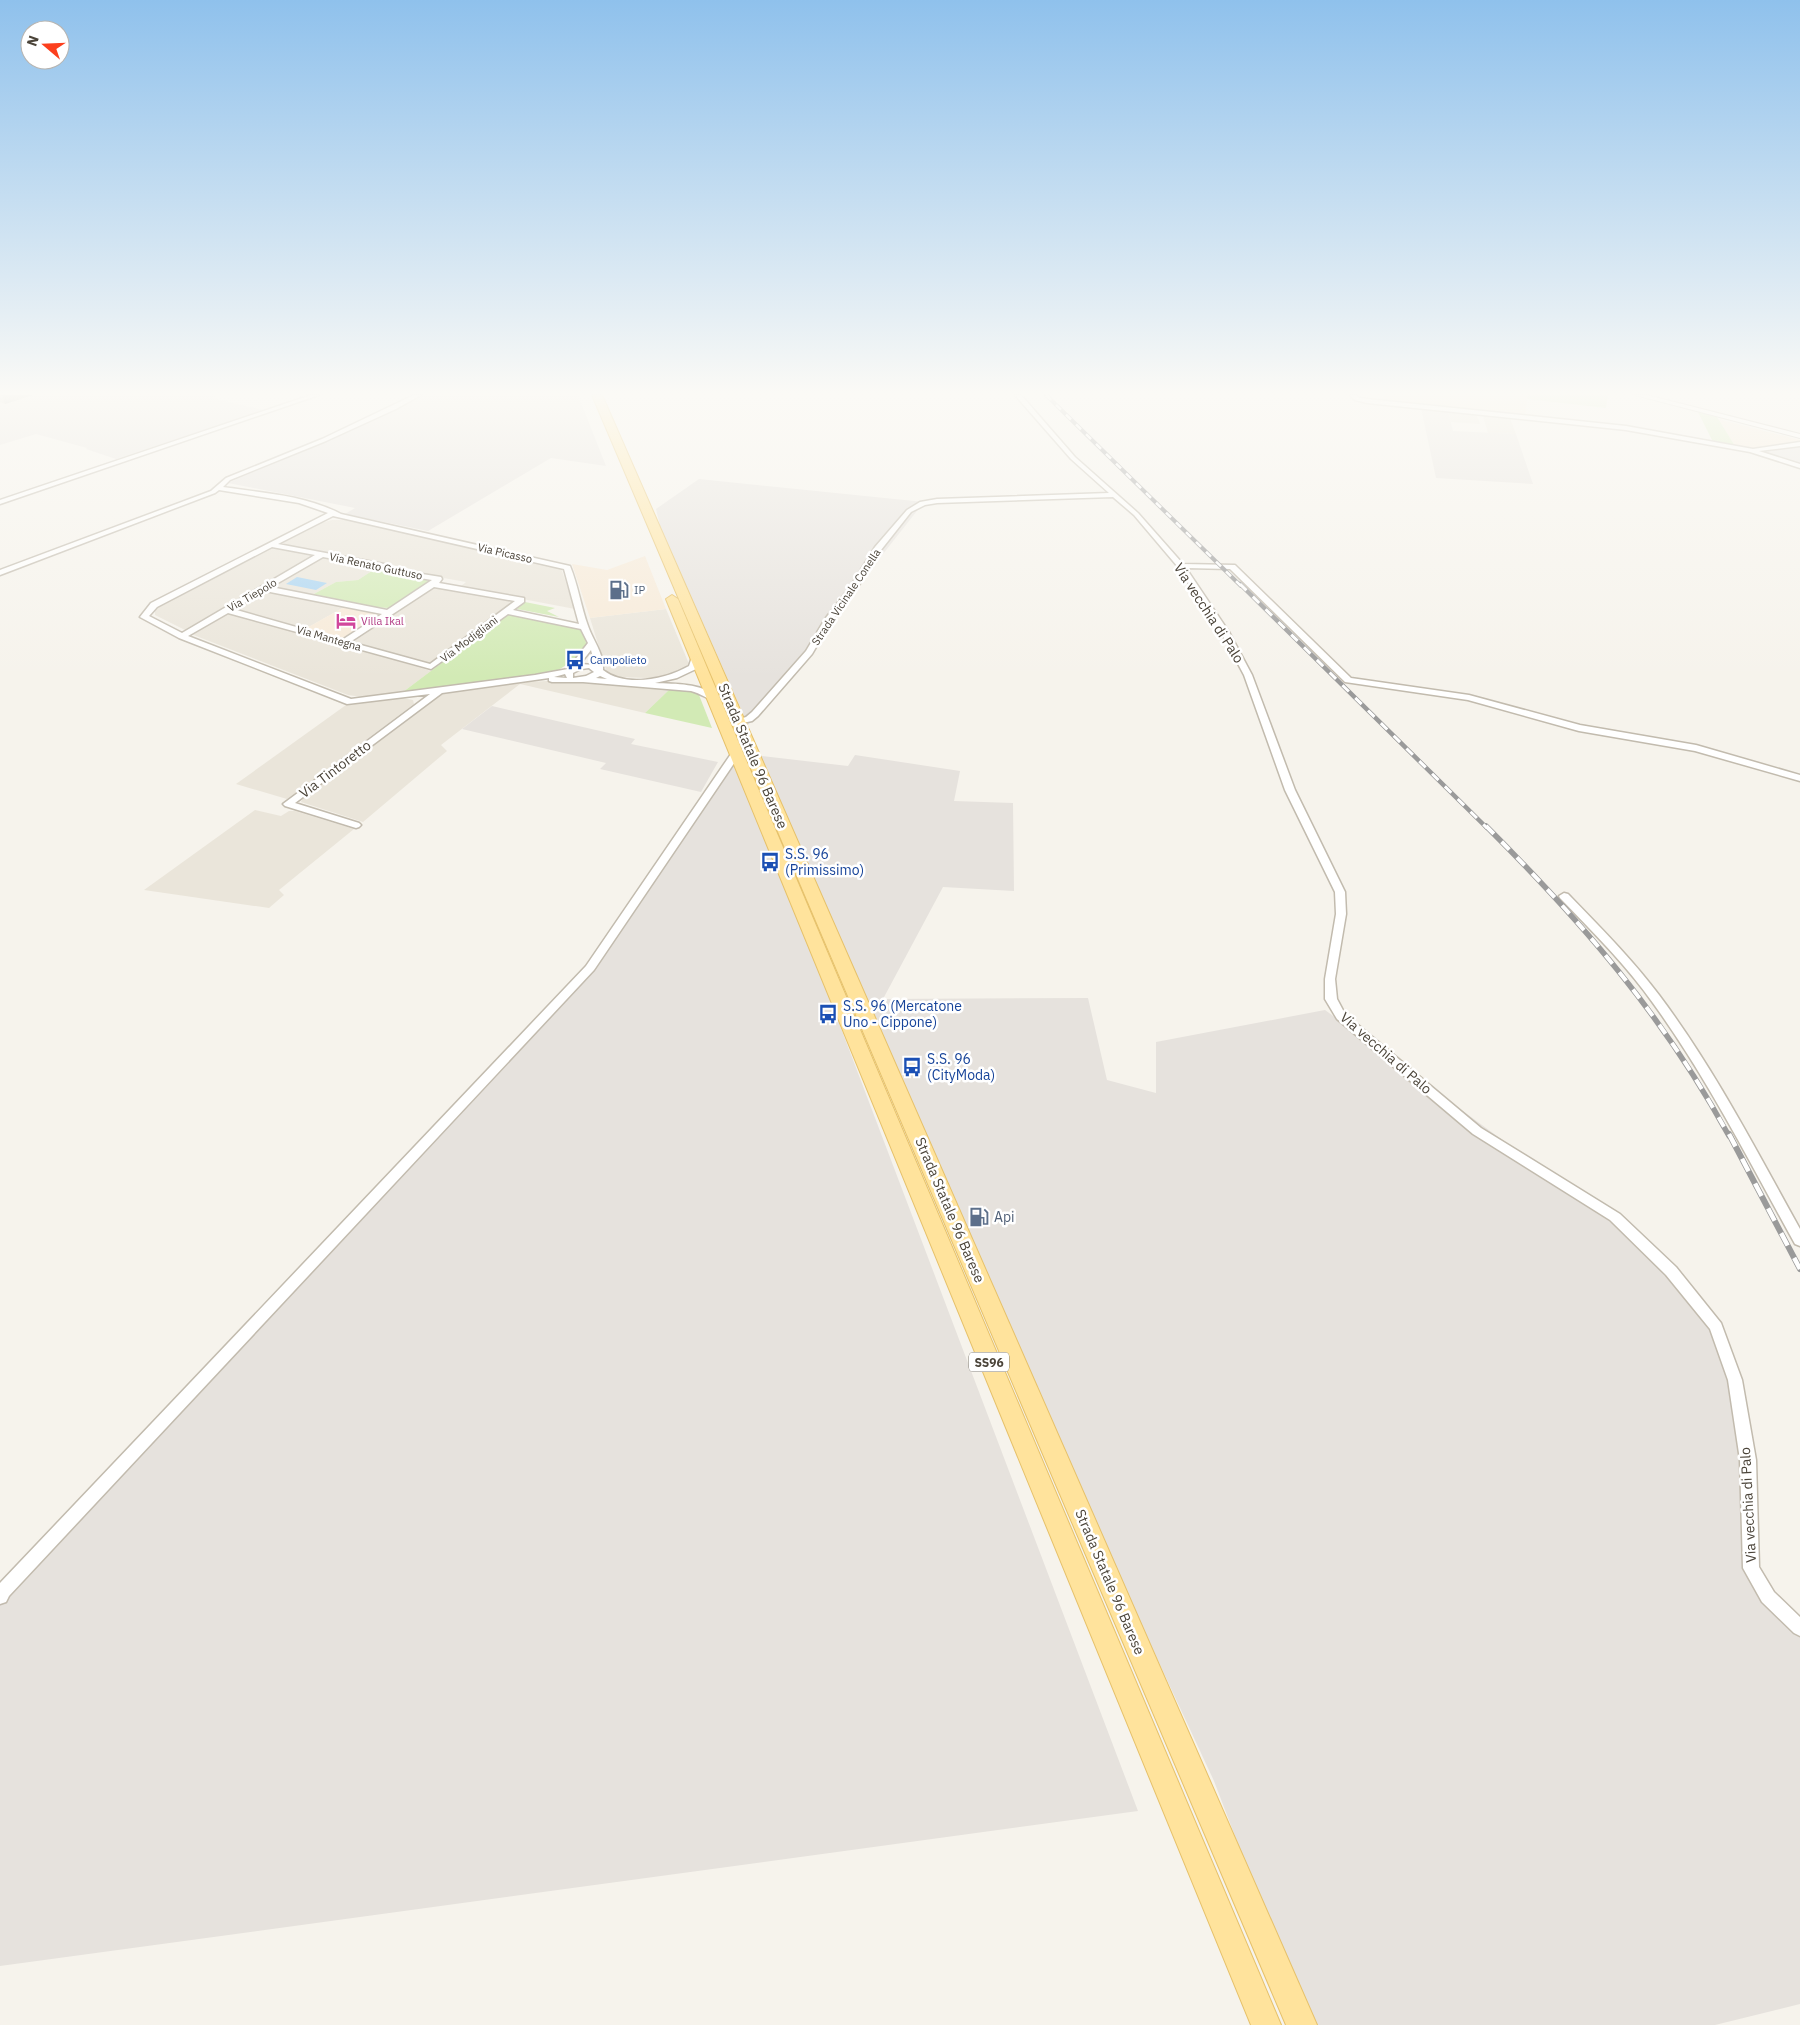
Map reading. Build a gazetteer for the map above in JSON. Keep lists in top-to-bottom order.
{
  "streets": {
    "main road": ["Strada Statale 96 Barese", "SS96"],
    "street": [
      "Via Picasso",
      "Via Renato Guttuso",
      "Via Tiepolo",
      "Strada Vicinale Conella",
      "Via vecchia di Palo",
      "Via Mantegna",
      "Via Modigliani",
      "Via Tintoretto"
    ]
  },
  "crossings": [
    ["Via Renato Guttuso", "Via Tiepolo"],
    ["Via Renato Guttuso", "Via Modigliani"],
    ["Via Tiepolo", "Via Mantegna"],
    ["Strada Vicinale Conella", "Via vecchia di Palo"],
    ["Strada Vicinale Conella", "Strada Statale 96 Barese"],
    ["Via Mantegna", "Via Modigliani"]
  ],
  "places": {
    "fuel station": ["IP", "Api"],
    "hotel": ["Villa Ikal"],
    "bus stop": [
      "Campolieto",
      "S.S. 96 (Primissimo)",
      "S.S. 96 (Mercatone Uno - Cippone)",
      "S.S. 96 (CityModa)"
    ]
  },
  "north": "left"
}
